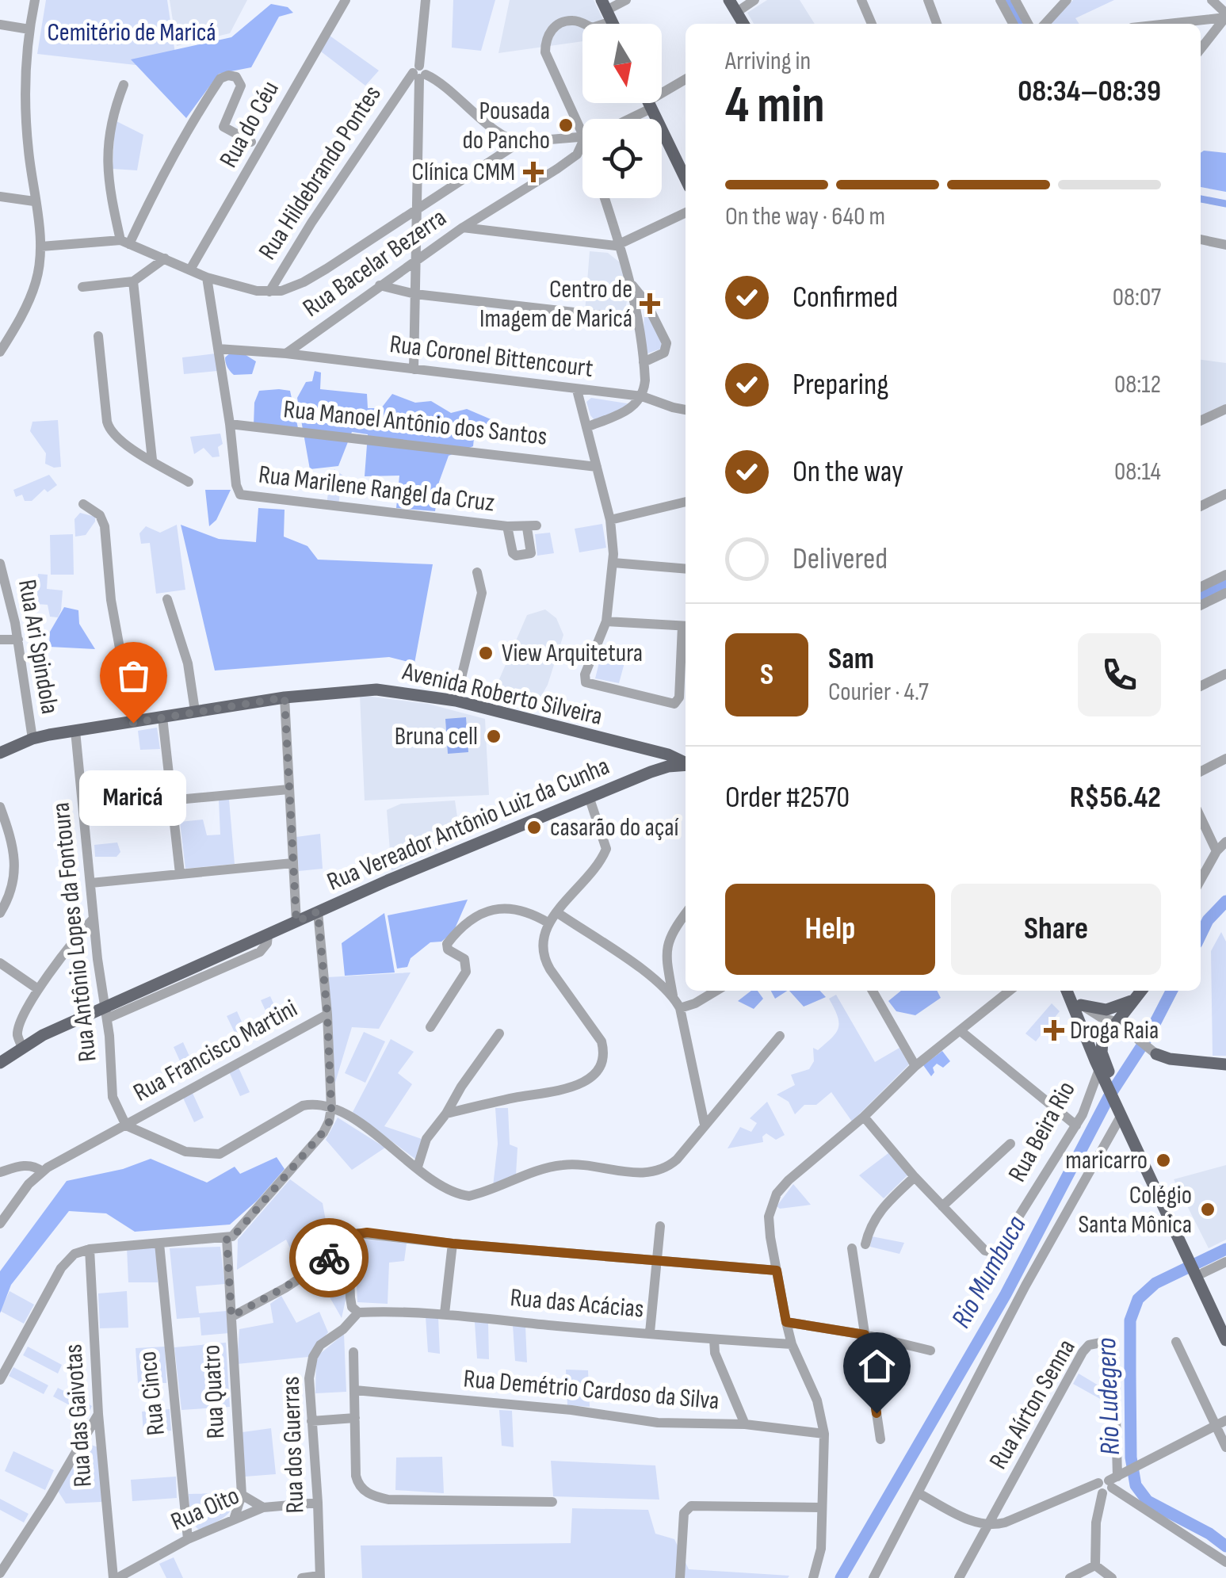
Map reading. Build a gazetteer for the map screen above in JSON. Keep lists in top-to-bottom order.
{
  "streets": {
    "main road": ["Avenida Roberto Silveira", "Rua Vereador Antônio Luiz da Cunha"],
    "street": [
      "Rua do Céu",
      "Rua Hildebrando Pontes",
      "Rua Bacelar Bezerra",
      "Rua Coronel Bittencourt",
      "Rua Manoel Antônio dos Santos",
      "Rua Marilene Rangel da Cruz",
      "Rua Ari Spindola",
      "Rua Antônio Lopes da Fontoura",
      "Rua Francisco Martini",
      "Rua Beira Rio",
      "Rua das Acácias",
      "Rua Demétrio Cardoso da Silva",
      "Rua Quatro",
      "Rua Cinco",
      "Rua Aírton Senna",
      "Rua das Gaivotas",
      "Rua dos Guerras",
      "Rua Oito"
    ]
  },
  "crossings": [
    ["Rua Bacelar Bezerra", "Rua Coronel Bittencourt"],
    ["Rua Manoel Antônio dos Santos", "Rua Marilene Rangel da Cruz"],
    ["Rua Ari Spindola", "Avenida Roberto Silveira"],
    ["Avenida Roberto Silveira", "Rua Antônio Lopes da Fontoura"],
    ["Rua Vereador Antônio Luiz da Cunha", "Rua Antônio Lopes da Fontoura"],
    ["Rua Antônio Lopes da Fontoura", "Rua Francisco Martini"],
    ["Rua das Acácias", "Rua dos Guerras"],
    ["Rua Quatro", "Rua Oito"],
    ["Rua Cinco", "Rua Oito"],
    ["Rua das Gaivotas", "Rua Oito"],
    ["Rua dos Guerras", "Rua Oito"]
  ],
  "water": ["Rio Mumbuca", "Rio Ludegero"],
  "parks": ["Cemitério de Maricá"],
  "places": {
    "other": [
      "Pousada do Pancho",
      "View Arquitetura",
      "Maricá",
      "Bruna cell",
      "casarão do açaí",
      "maricarro",
      "Colégio Santa Mônica"
    ],
    "health": ["Clínica CMM", "Centro de Imagem de Maricá", "Droga Raia"]
  },
  "north": "bottom",
  "page": {
    "heading": ["4 min", "Arriving in", "08:34–08:39"],
    "panel": [
      "Sam",
      "Courier · 4.7",
      "Order #2570",
      "R$56.42"
    ],
    "bar": "On the way · 640 m",
    "list": [
      ["Confirmed", "08:07"],
      ["Preparing", "08:12"],
      ["On the way", "08:14"],
      "Delivered"
    ],
    "round": "S",
    "bubble": "Maricá",
    "buttons": ["Help", "Share"]
  }
}
